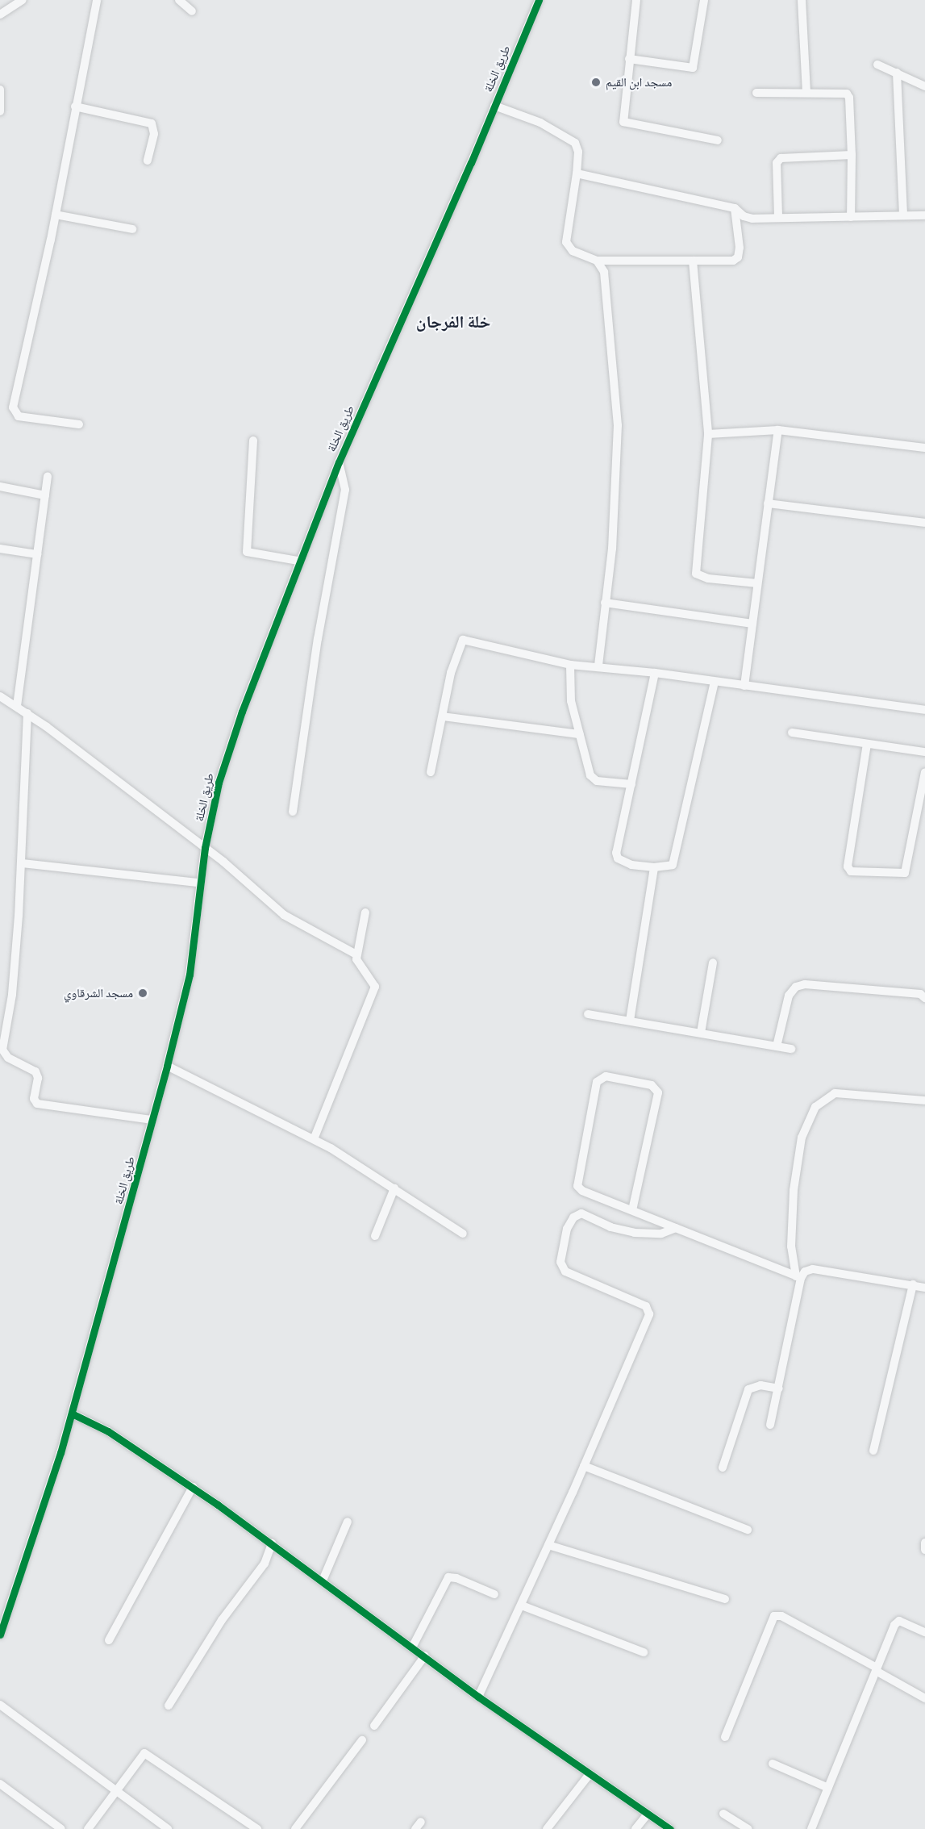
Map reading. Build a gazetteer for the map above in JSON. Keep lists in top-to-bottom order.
{
  "streets": {
    "street": ["طريق الخلة"]
  },
  "districts": ["خلة الفرجان"],
  "places": ["مسجد ابن القيم", "مسجد الشرقاوي"]
}
